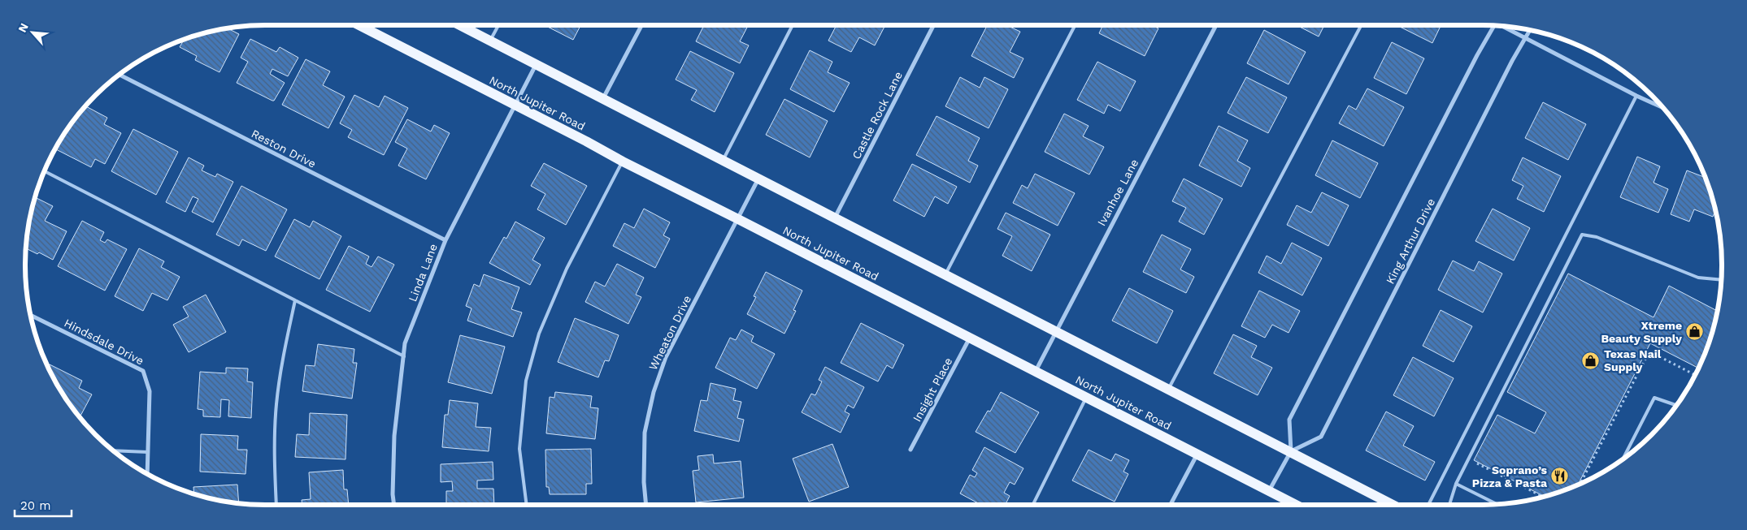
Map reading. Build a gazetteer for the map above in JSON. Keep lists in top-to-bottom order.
{
  "streets": {
    "main road": ["North Jupiter Road"],
    "street": [
      "Castle Rock Lane",
      "Reston Drive",
      "Ivanhoe Lane",
      "King Arthur Drive",
      "Linda Lane",
      "Wheaton Drive",
      "Hindsdale Drive",
      "Insight Place"
    ]
  },
  "crossings": [
    ["North Jupiter Road", "Ivanhoe Lane"],
    ["North Jupiter Road", "Linda Lane"],
    ["North Jupiter Road", "Wheaton Drive"],
    ["North Jupiter Road", "Insight Place"],
    ["Reston Drive", "Linda Lane"]
  ],
  "places": {
    "shop": ["Xtreme Beauty Supply", "Texas Nail Supply"],
    "restaurant": ["Soprano’s Pizza & Pasta"]
  },
  "scale_bar": "20 m",
  "north": "top left"
}
